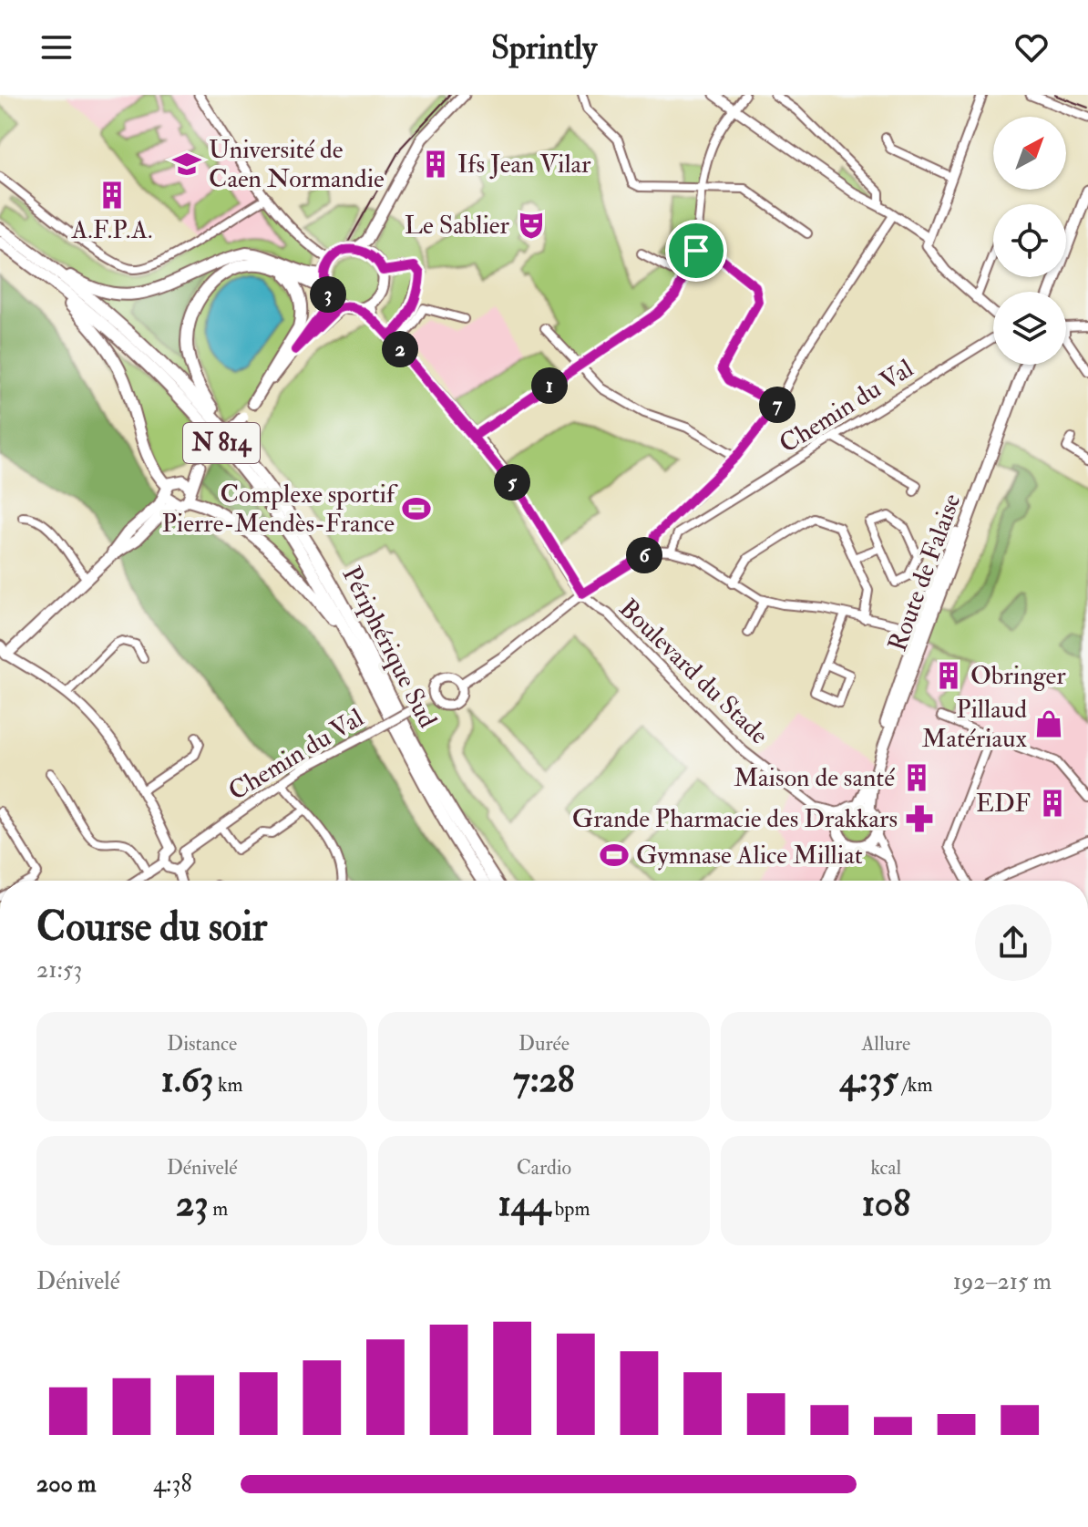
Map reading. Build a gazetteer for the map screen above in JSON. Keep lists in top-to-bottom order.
{
  "streets": {
    "highway": ["N 814", "Périphérique Sud"],
    "main road": ["Route de Falaise"],
    "street": ["Chemin du Val", "Boulevard du Stade"]
  },
  "crossings": [
    ["Chemin du Val", "Boulevard du Stade"],
    ["N 814", "Périphérique Sud"],
    ["N 814", "Boulevard du Stade"],
    ["Route de Falaise", "Boulevard du Stade"]
  ],
  "places": {
    "school or university": ["Université de Caen Normandie"],
    "building": [
      "Ifs Jean Vilar",
      "A.F.P.A.",
      "Obringer",
      "Maison de santé",
      "EDF"
    ],
    "theatre": ["Le Sablier"],
    "sports": ["Complexe sportif Pierre-Mendès-France", "Gymnase Alice Milliat"],
    "shop": ["Pillaud Matériaux"],
    "pharmacy": ["Grande Pharmacie des Drakkars"]
  },
  "north": "top right",
  "page": {
    "header": "Sprintly",
    "pins": [
      "3",
      "2",
      "1",
      "7",
      "5",
      "6"
    ],
    "heading": ["Course du soir", "21:53"],
    "stats": [
      ["Distance", "1.63 km"],
      ["Durée", "7:28"],
      ["Allure", "4:35 /km"],
      ["Dénivelé", "23 m"],
      ["Cardio", "144 bpm"],
      ["kcal", "108"]
    ],
    "chart": ["Dénivelé", "192–215 m"],
    "list": [
      {
        "name": "200 m",
        "note": "4:38"
      }
    ]
  }
}
